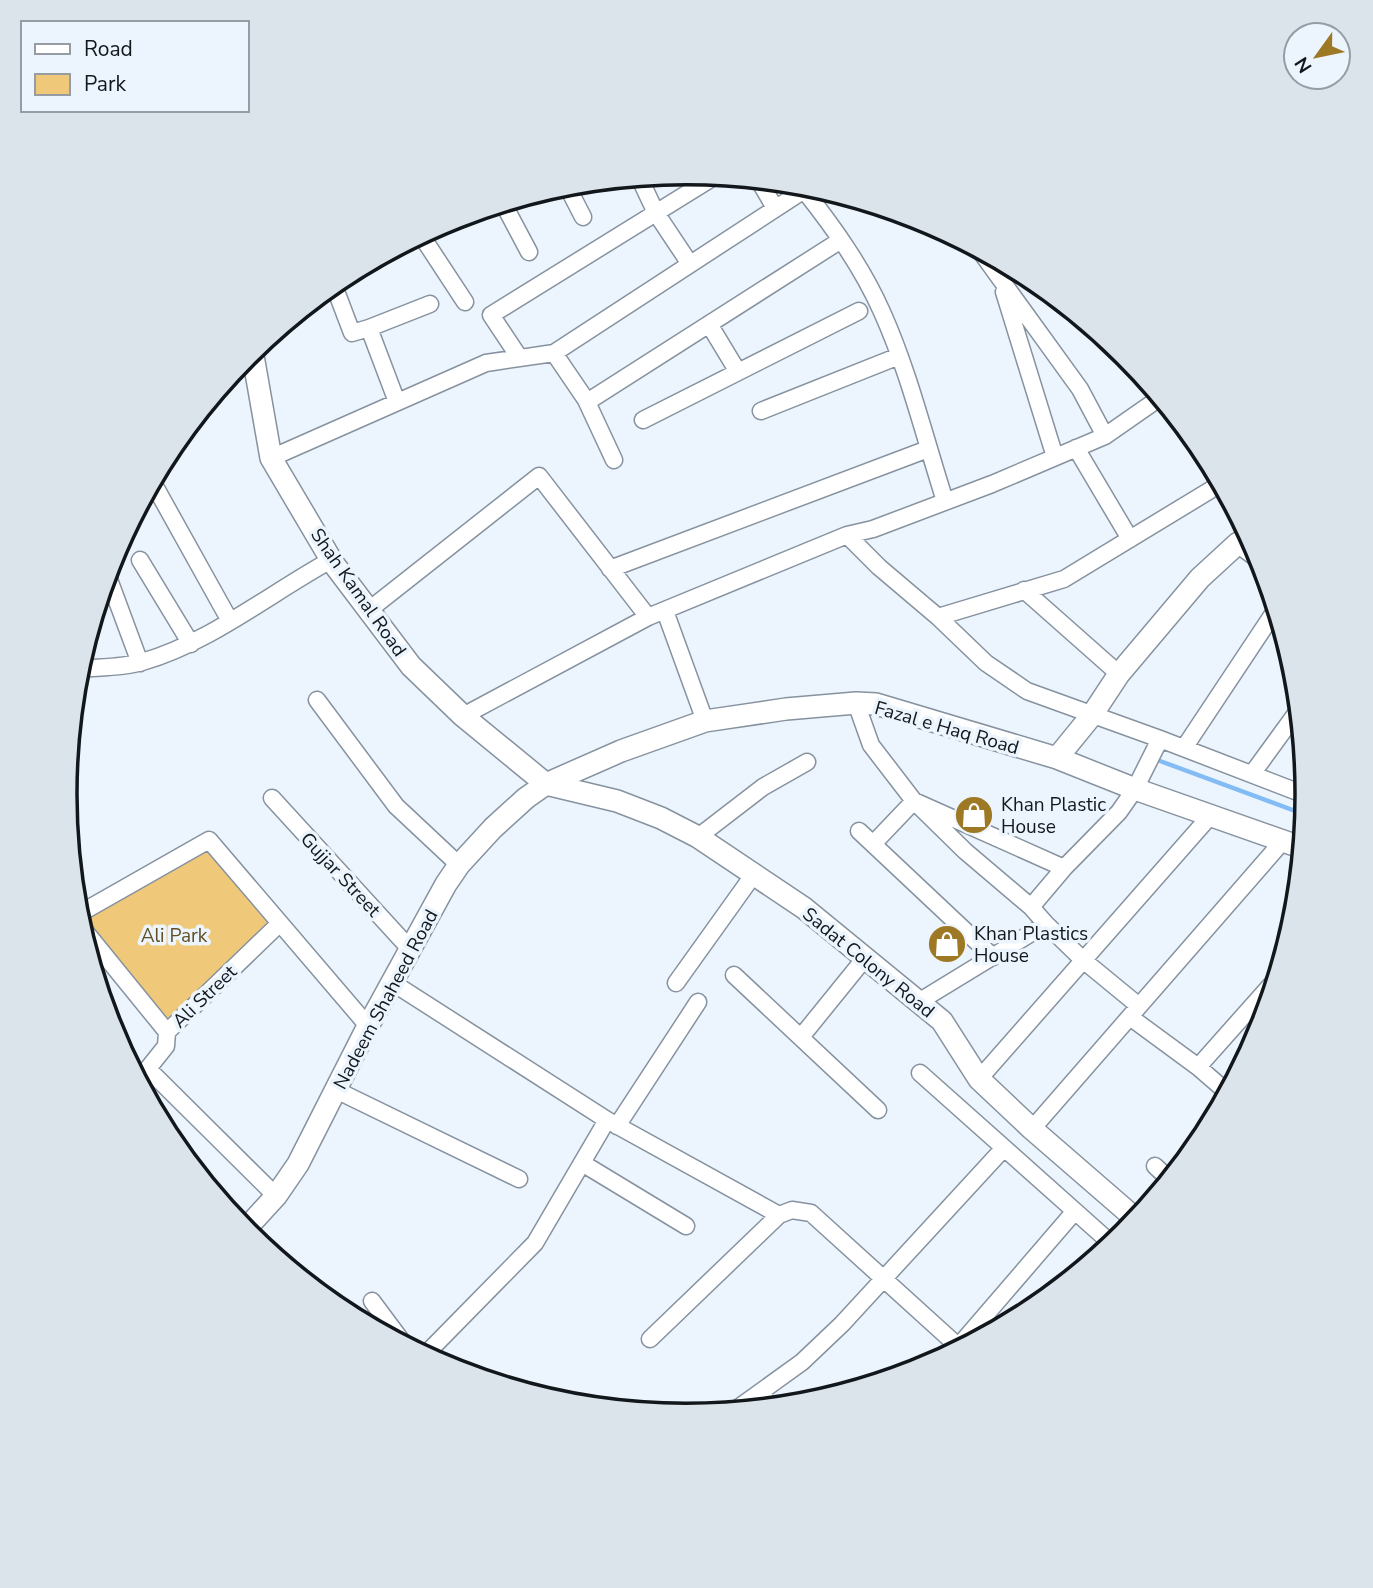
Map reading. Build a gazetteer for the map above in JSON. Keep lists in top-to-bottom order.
{
  "streets": {
    "street": [
      "Shah Kamal Road",
      "Fazal e Haq Road",
      "Gujjar Street",
      "Sadat Colony Road",
      "Ali Street",
      "Nadeem Shaheed Road"
    ]
  },
  "crossings": [
    ["Shah Kamal Road", "Fazal e Haq Road"],
    ["Shah Kamal Road", "Sadat Colony Road"],
    ["Shah Kamal Road", "Nadeem Shaheed Road"],
    ["Fazal e Haq Road", "Sadat Colony Road"],
    ["Fazal e Haq Road", "Nadeem Shaheed Road"],
    ["Gujjar Street", "Nadeem Shaheed Road"],
    ["Sadat Colony Road", "Nadeem Shaheed Road"]
  ],
  "parks": ["Ali Park"],
  "places": {
    "shop": ["Khan Plastic House", "Khan Plastics House"]
  },
  "legend": ["Road", "Park"],
  "north": "bottom left"
}
